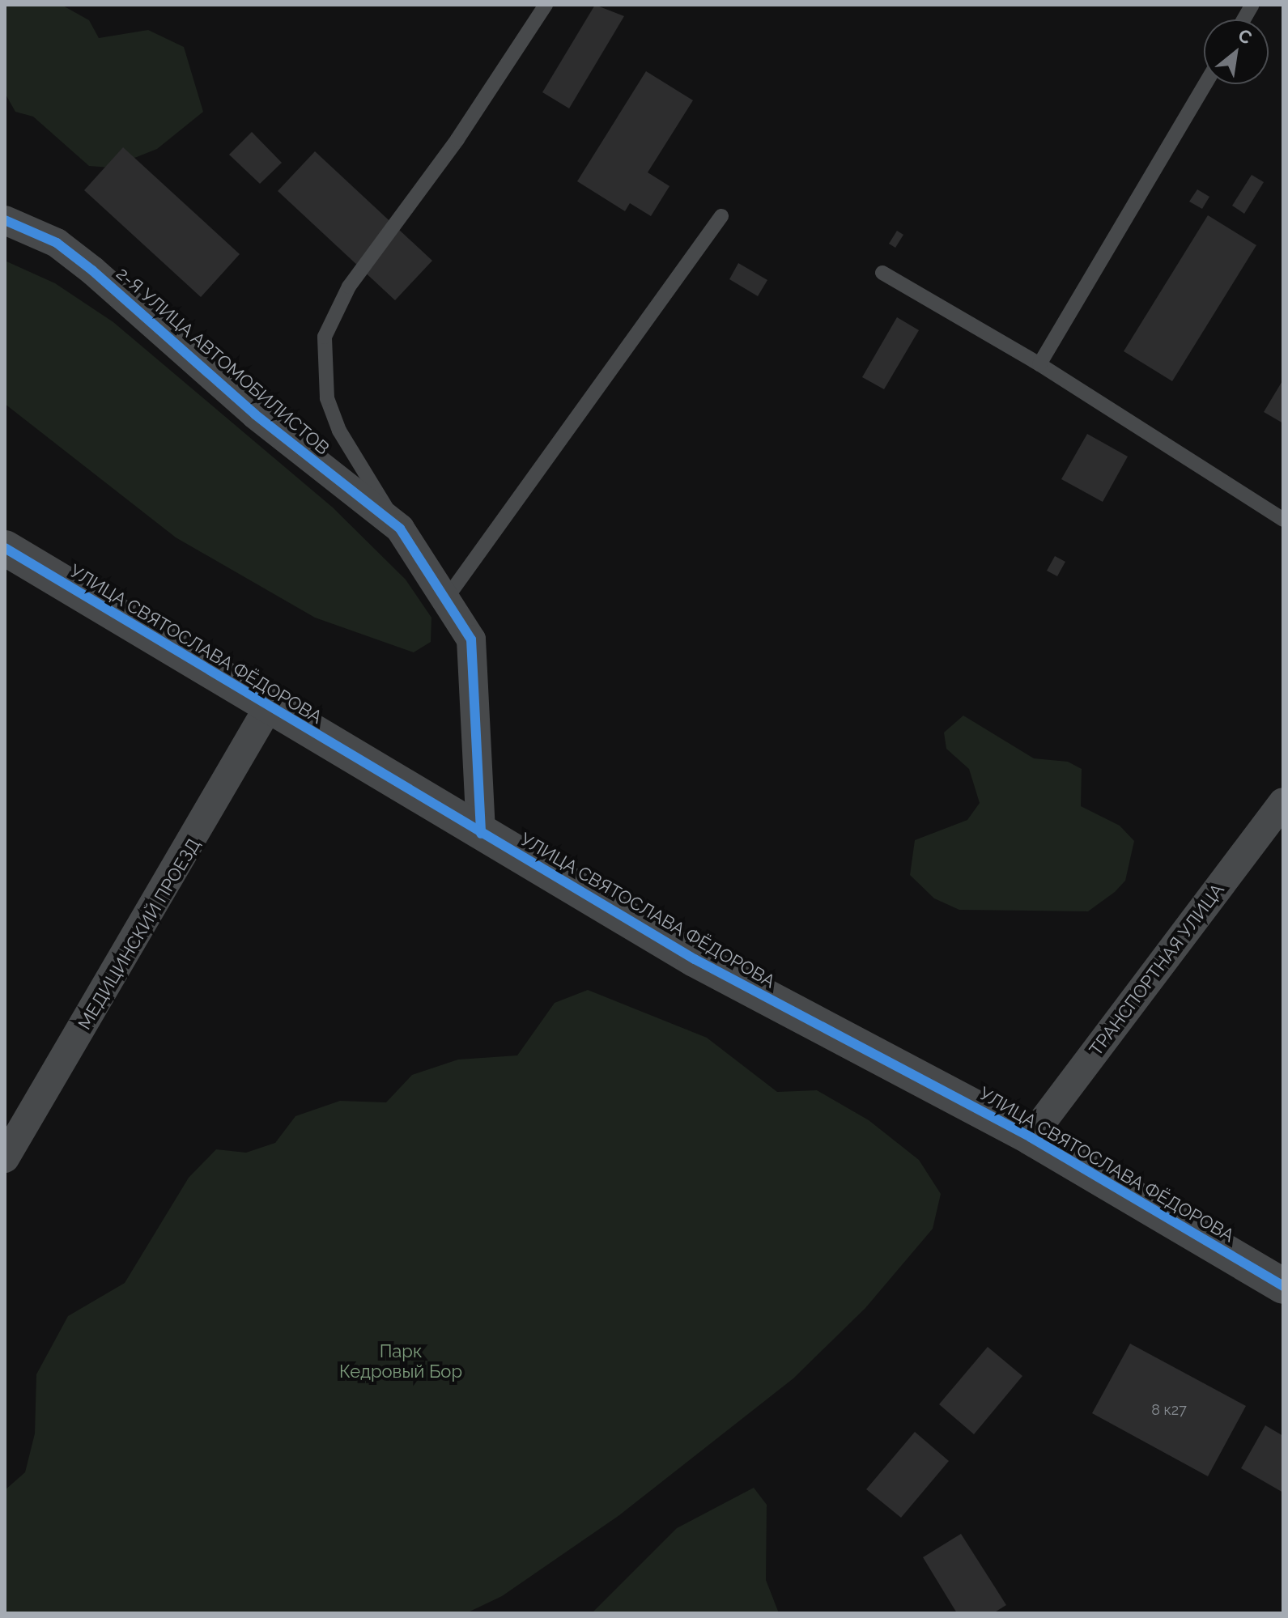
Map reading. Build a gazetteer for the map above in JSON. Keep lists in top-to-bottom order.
{
  "streets": {
    "street": [
      "2-Я УЛИЦА АВТОМОБИЛИСТОВ",
      "УЛИЦА СВЯТОСЛАВА ФЁДОРОВА",
      "МЕДИЦИНСКИЙ ПРОЕЗД",
      "ТРАНСПОРТНАЯ УЛИЦА"
    ]
  },
  "crossings": [
    ["2-Я УЛИЦА АВТОМОБИЛИСТОВ", "УЛИЦА СВЯТОСЛАВА ФЁДОРОВА"],
    ["УЛИЦА СВЯТОСЛАВА ФЁДОРОВА", "МЕДИЦИНСКИЙ ПРОЕЗД"],
    ["УЛИЦА СВЯТОСЛАВА ФЁДОРОВА", "ТРАНСПОРТНАЯ УЛИЦА"]
  ],
  "parks": ["Парк Кедровый Бор"],
  "house_numbers": ["8 к27"],
  "north": "top right"
}
